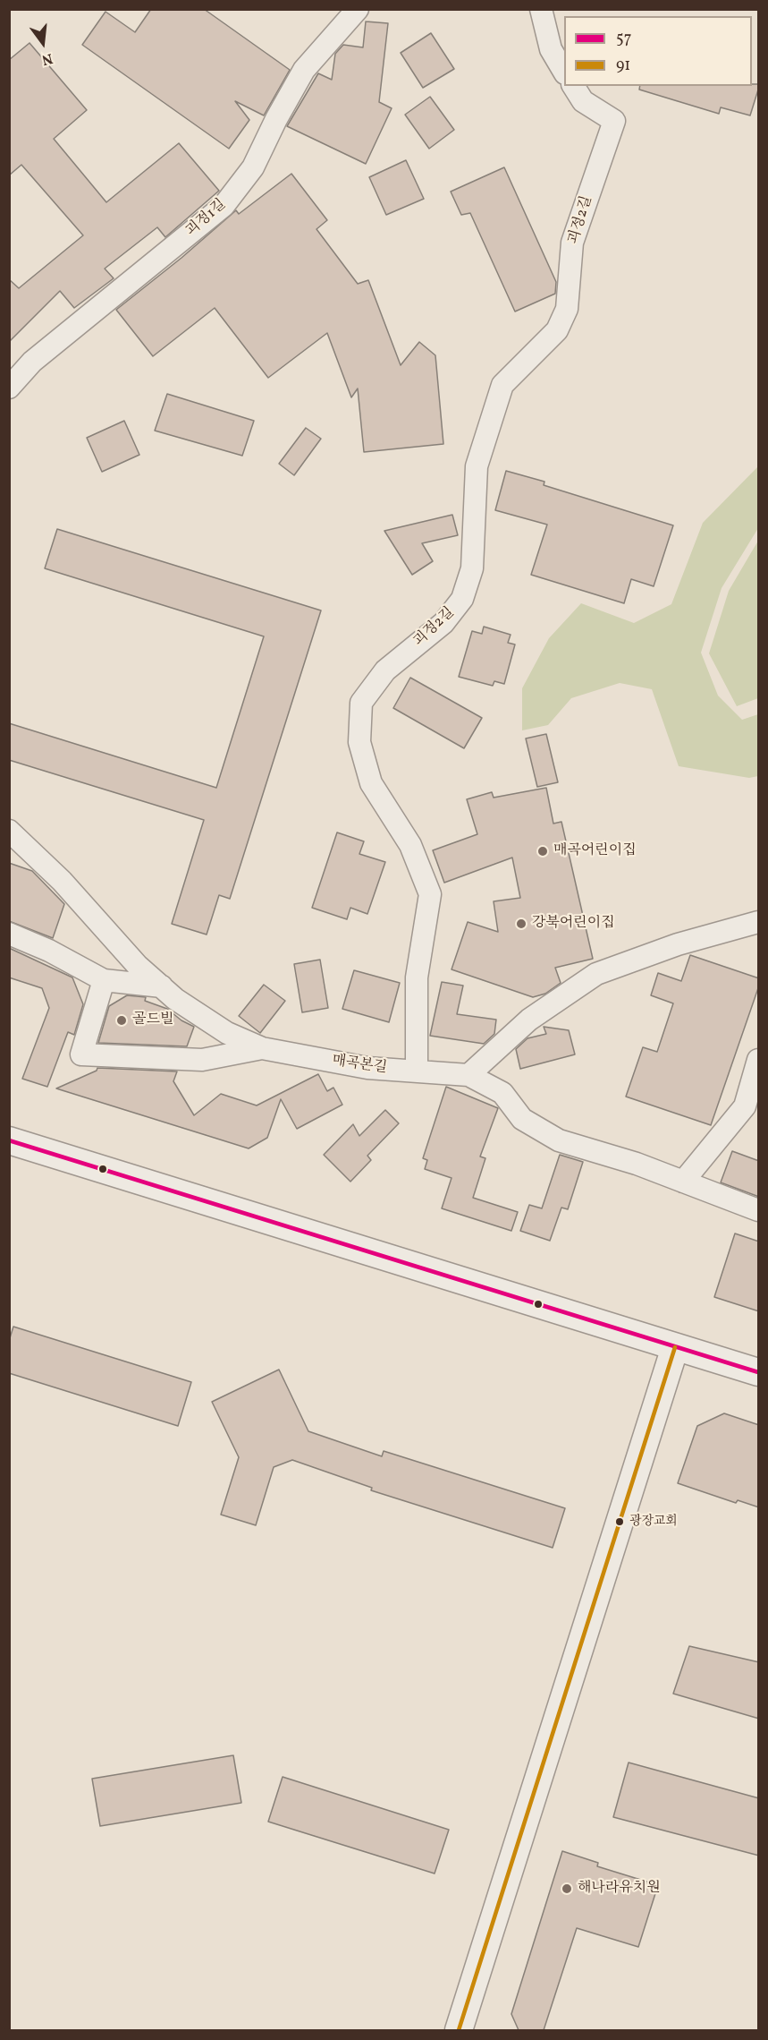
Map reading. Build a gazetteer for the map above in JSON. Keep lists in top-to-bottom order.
{
  "streets": {
    "street": ["괴정1길", "괴정2길", "매곡본길"]
  },
  "crossings": [
    ["괴정2길", "매곡본길"]
  ],
  "places": [
    "매곡어린이집",
    "강북어린이집",
    "골드빌",
    "광장교회",
    "해나라유치원"
  ],
  "lines": ["transit line 57", "transit line 91"],
  "legend": ["57", "91"],
  "north": "bottom"
}
